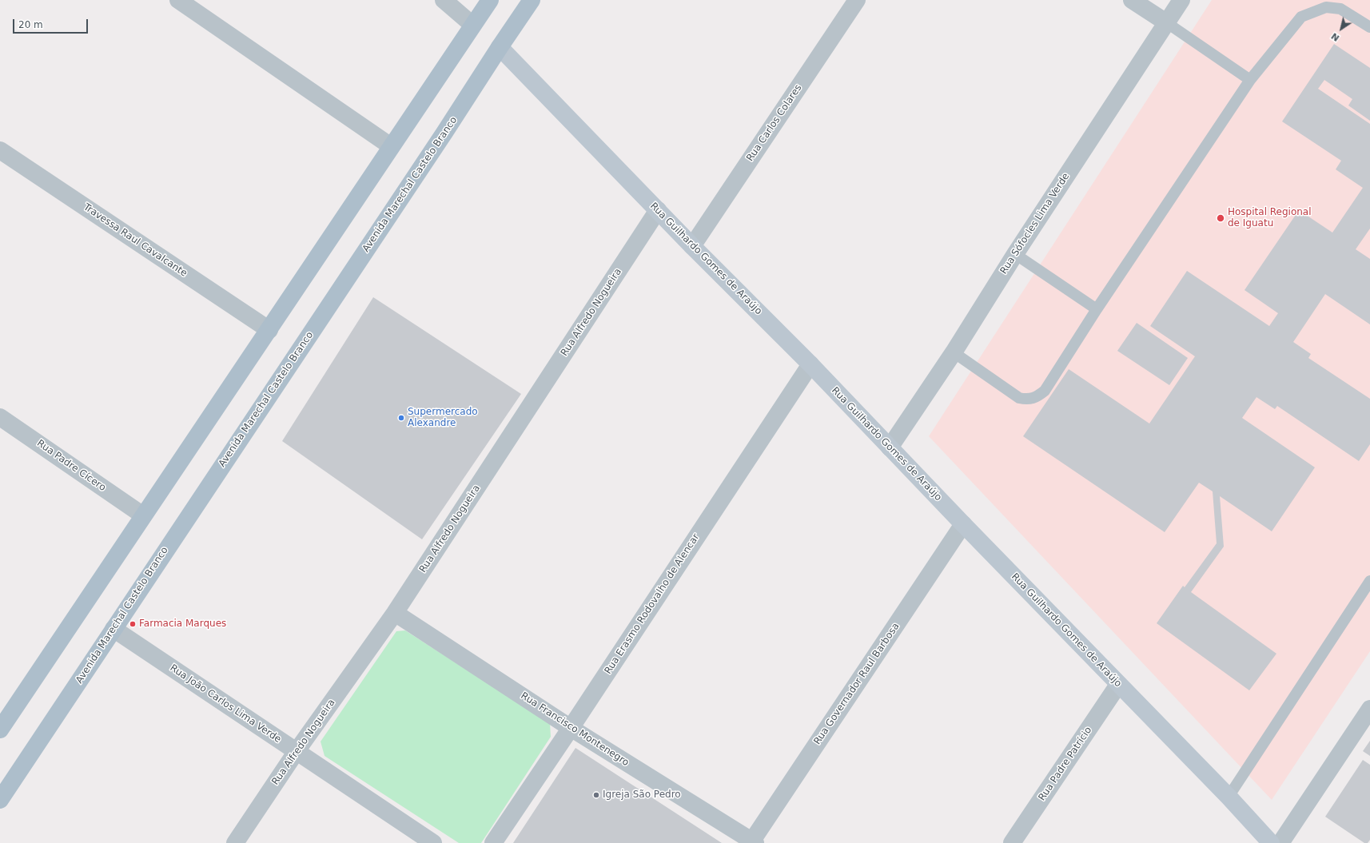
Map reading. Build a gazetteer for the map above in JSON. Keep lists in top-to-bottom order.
{
  "streets": {
    "main road": ["Avenida Marechal Castelo Branco"],
    "street": [
      "Rua Carlos Colares",
      "Rua Sófocles Lima Verde",
      "Travessa Raul Cavalcante",
      "Rua Guilhardo Gomes de Araújo",
      "Rua Alfredo Nogueira",
      "Rua Padre Cícero",
      "Rua Erasmo Rodovalho de Alencar",
      "Rua Governador Raul Barbosa",
      "Rua João Carlos Lima Verde",
      "Rua Francisco Montenegro",
      "Rua Padre Patrício"
    ]
  },
  "crossings": [
    ["Rua Carlos Colares", "Rua Guilhardo Gomes de Araújo"],
    ["Avenida Marechal Castelo Branco", "Rua Guilhardo Gomes de Araújo"],
    ["Avenida Marechal Castelo Branco", "Rua João Carlos Lima Verde"],
    ["Rua Sófocles Lima Verde", "Rua Guilhardo Gomes de Araújo"],
    ["Rua Guilhardo Gomes de Araújo", "Rua Alfredo Nogueira"],
    ["Rua Guilhardo Gomes de Araújo", "Rua Erasmo Rodovalho de Alencar"],
    ["Rua Guilhardo Gomes de Araújo", "Rua Governador Raul Barbosa"],
    ["Rua Guilhardo Gomes de Araújo", "Rua Padre Patrício"],
    ["Rua Alfredo Nogueira", "Rua João Carlos Lima Verde"],
    ["Rua Alfredo Nogueira", "Rua Francisco Montenegro"],
    ["Rua Erasmo Rodovalho de Alencar", "Rua Francisco Montenegro"],
    ["Rua Governador Raul Barbosa", "Rua Francisco Montenegro"]
  ],
  "places": [
    "Hospital Regional de Iguatu",
    "Supermercado Alexandre",
    "Farmacia Marques",
    "Igreja São Pedro"
  ],
  "scale_bar": "20 m",
  "north": "bottom left"
}
